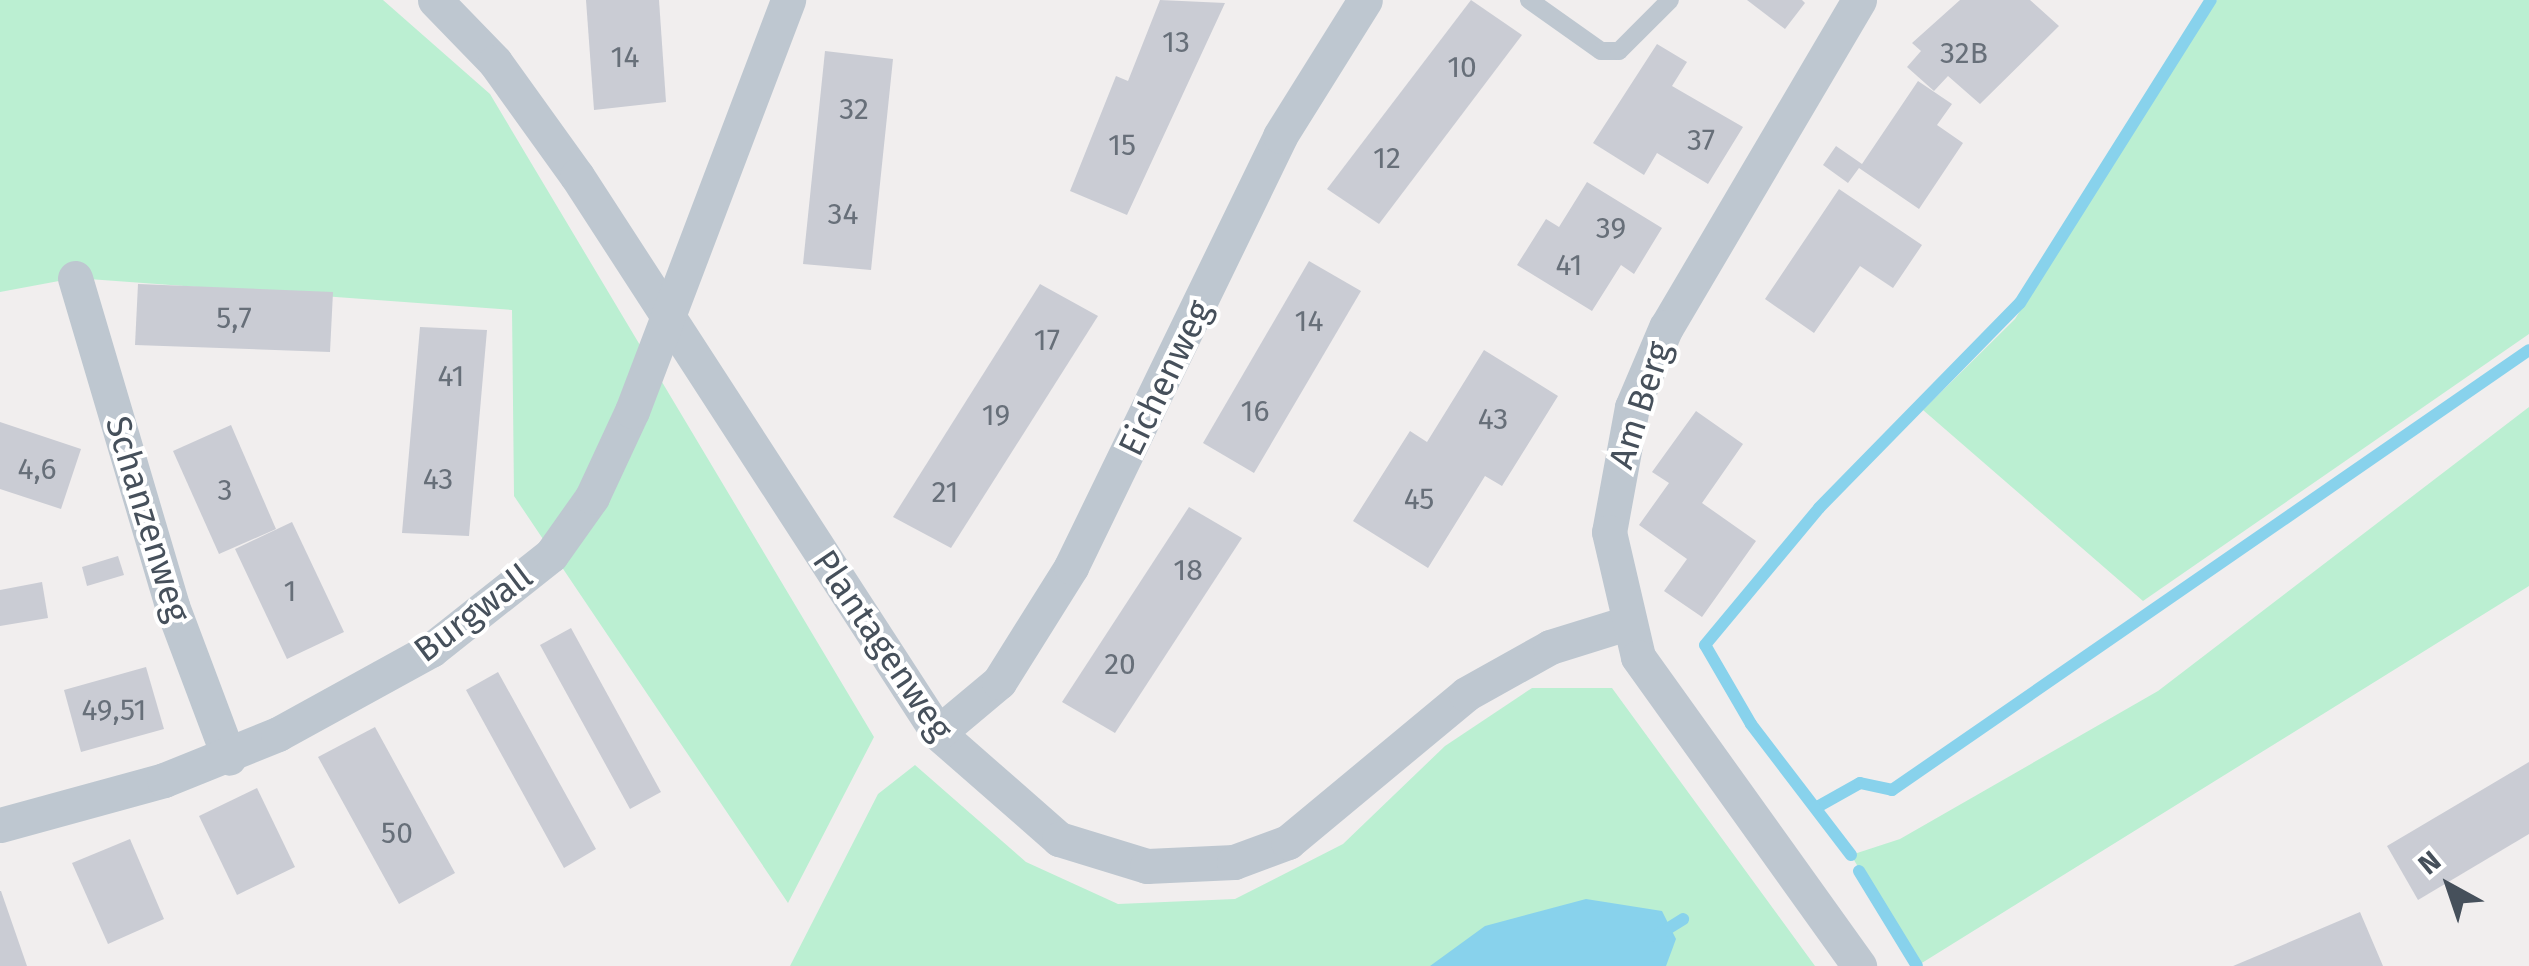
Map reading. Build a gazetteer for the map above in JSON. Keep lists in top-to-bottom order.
{
  "streets": {
    "street": [
      "Eichenweg",
      "Am Berg",
      "Schanzenweg",
      "Burgwall",
      "Plantagenweg"
    ]
  },
  "crossings": [
    ["Eichenweg", "Plantagenweg"],
    ["Am Berg", "Plantagenweg"],
    ["Schanzenweg", "Burgwall"],
    ["Burgwall", "Plantagenweg"]
  ],
  "house_numbers": [
    "13",
    "32B",
    "14",
    "10",
    "32",
    "37",
    "15",
    "12",
    "34",
    "39",
    "41",
    "5,7",
    "14",
    "17",
    "41",
    "16",
    "19",
    "43",
    "4,6",
    "43",
    "3",
    "21",
    "45",
    "18",
    "1",
    "20",
    "49,51",
    "50"
  ],
  "north": "top left"
}
